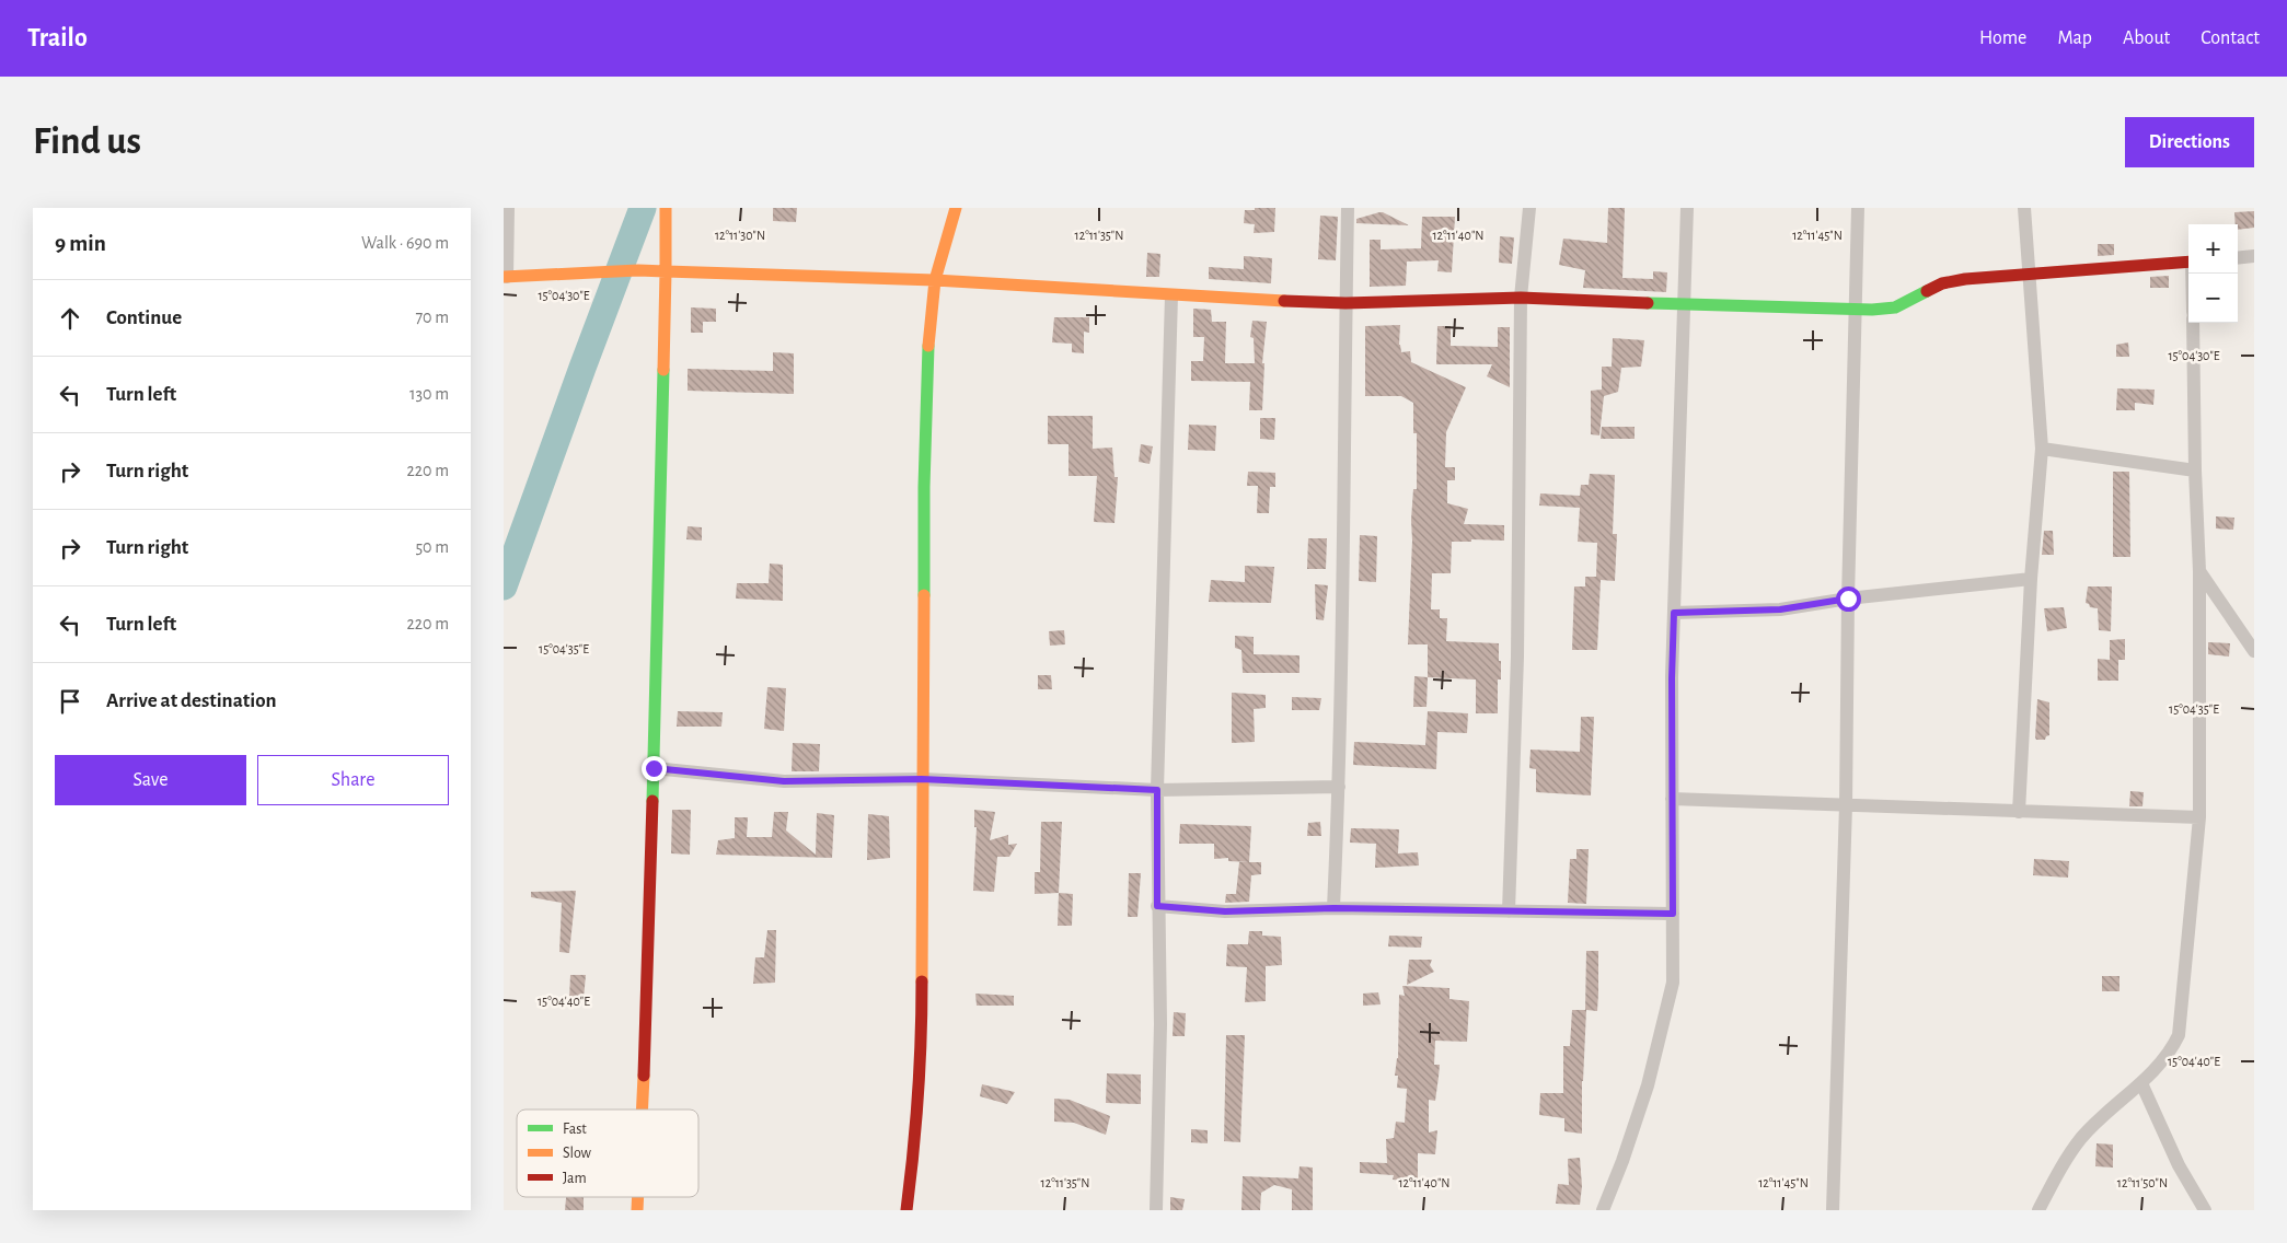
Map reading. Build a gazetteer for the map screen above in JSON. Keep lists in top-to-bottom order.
{
  "legend": ["Fast", "Slow", "Jam"],
  "page": {
    "header": "Trailo",
    "nav": [
      "Home",
      "Map",
      "About",
      "Contact"
    ],
    "buttons": [
      "Directions",
      ["Save", "Share"]
    ],
    "title": "Find us",
    "heading": ["9 min", "Walk · 690 m"],
    "map_buttons": ["+", "−"],
    "list": [
      ["Continue", "70 m"],
      ["Turn left", "130 m"],
      ["Turn right", "220 m"],
      ["Turn right", "50 m"],
      ["Turn left", "220 m"],
      "Arrive at destination"
    ]
  },
  "coordinates": [
    "12°11'30\"N",
    "12°11'35\"N",
    "12°11'40\"N",
    "12°11'45\"N",
    "15°04'30\"E",
    "15°04'35\"E",
    "15°04'40\"E",
    "12°11'50\"N"
  ]
}
